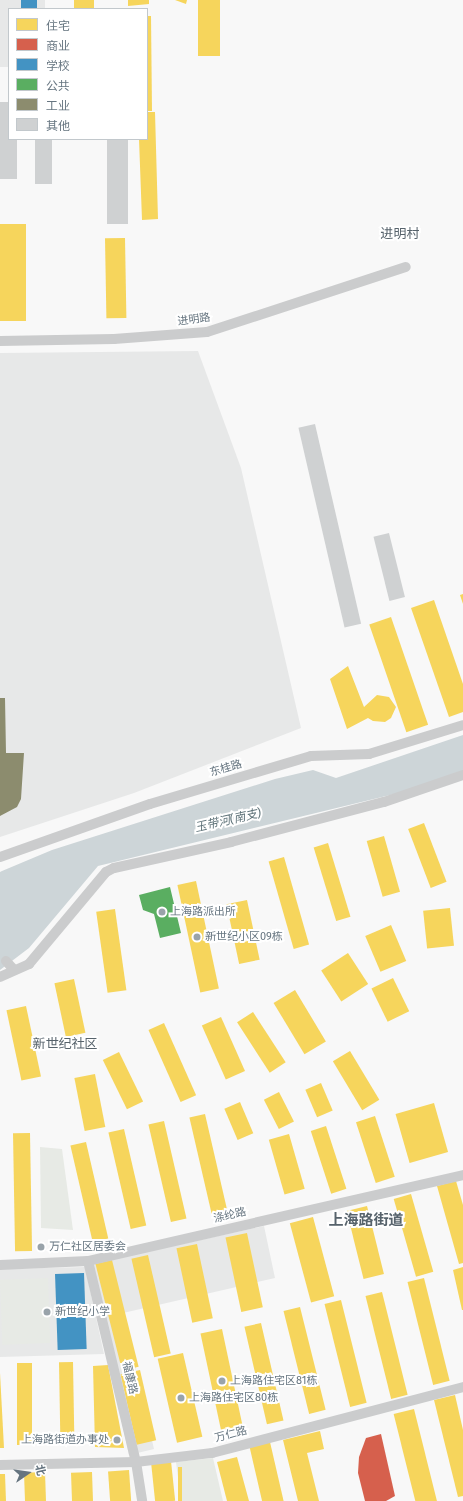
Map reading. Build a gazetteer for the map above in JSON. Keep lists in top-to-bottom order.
{
  "streets": {
    "street": [
      "进明路",
      "东桂路",
      "涤纶路",
      "福康路",
      "万仁路"
    ]
  },
  "crossings": [
    ["涤纶路", "福康路"],
    ["福康路", "万仁路"]
  ],
  "districts": ["进明村", "新世纪社区", "上海路街道"],
  "water": ["玉带河(南支)"],
  "places": [
    "上海路派出所",
    "新世纪小区09栋",
    "万仁社区居委会",
    "新世纪小学",
    "上海路住宅区81栋",
    "上海路住宅区80栋",
    "上海路街道办事处"
  ],
  "legend": [
    "住宅",
    "商业",
    "学校",
    "公共",
    "工业",
    "其他"
  ],
  "north": "right"
}
